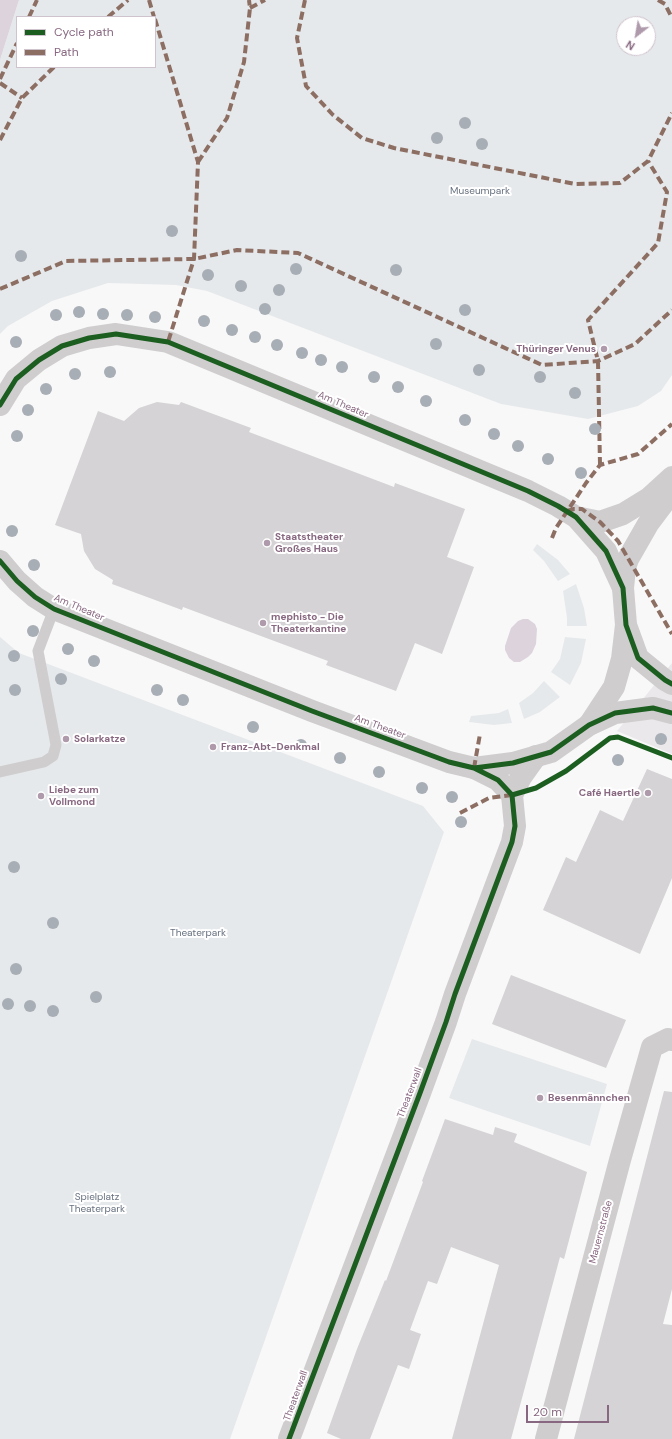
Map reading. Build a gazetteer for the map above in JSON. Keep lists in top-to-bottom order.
{
  "streets": {
    "street": ["Am Theater", "Theaterwall", "Mauernstraße"]
  },
  "parks": ["Museumpark", "Theaterpark", "Spielplatz Theaterpark"],
  "places": [
    "Thüringer Venus",
    "Staatstheater Großes Haus",
    "mephisto - Die Theaterkantine",
    "Solarkatze",
    "Franz-Abt-Denkmal",
    "Café Haertle",
    "Liebe zum Vollmond",
    "Besenmännchen"
  ],
  "legend": ["Cycle path", "Path"],
  "scale_bar": "20 m",
  "north": "bottom left"
}
